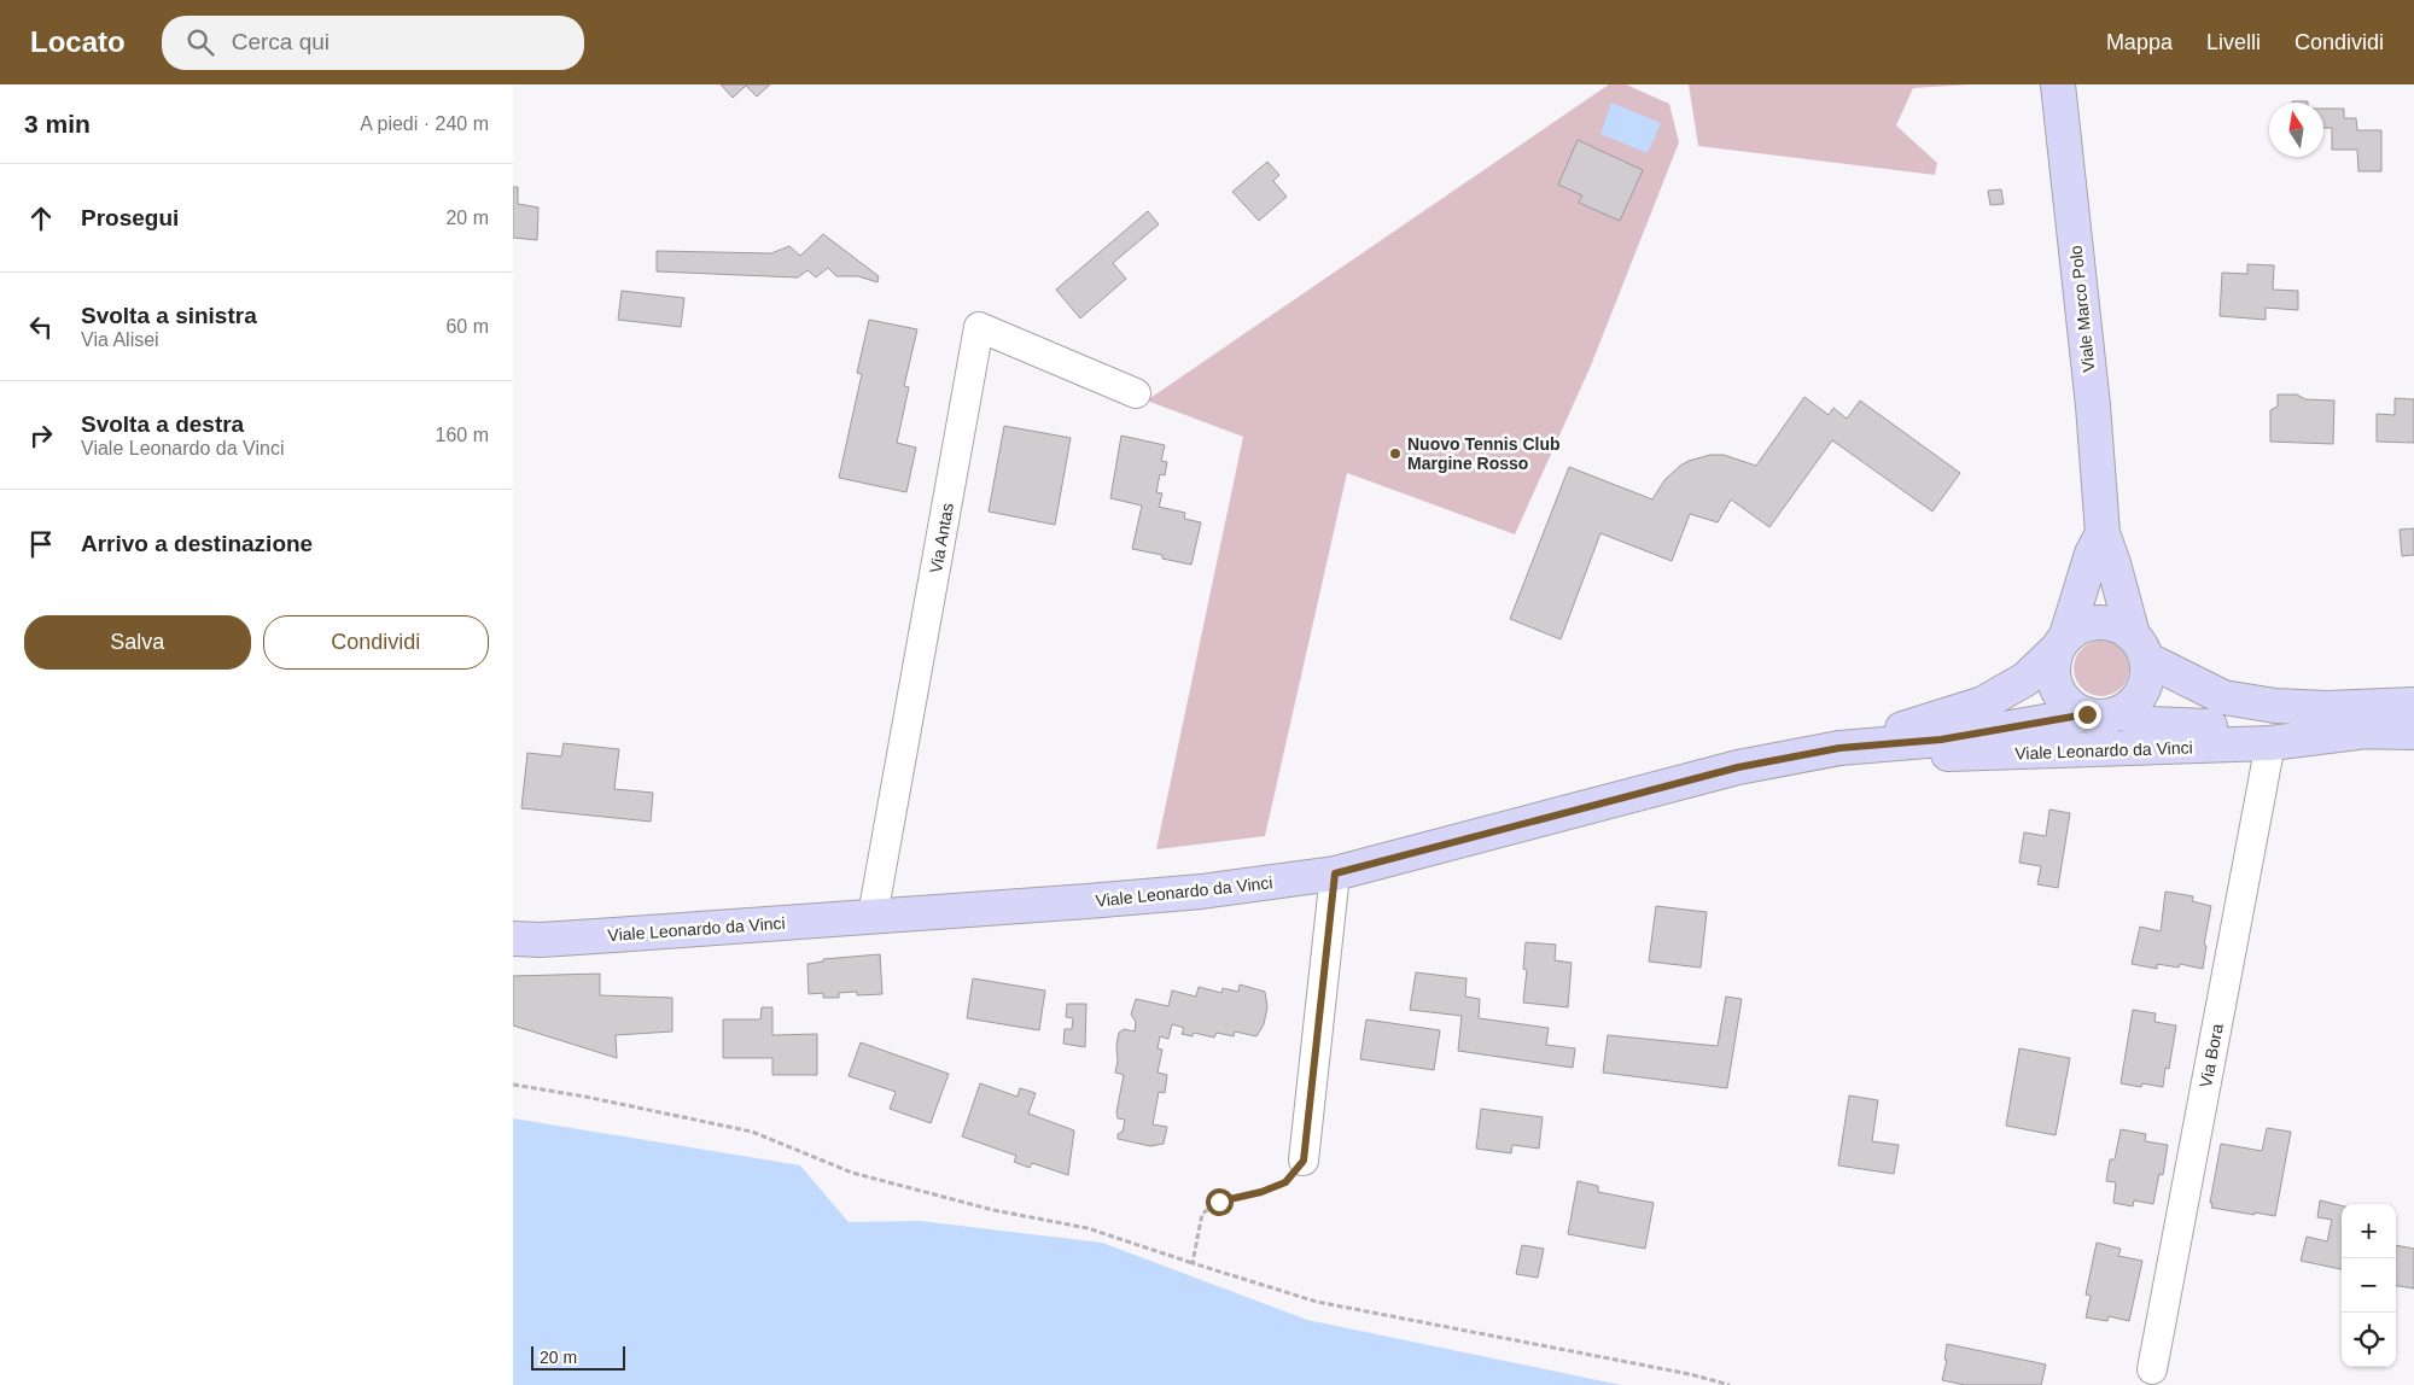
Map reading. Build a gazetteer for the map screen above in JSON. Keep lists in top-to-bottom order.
{
  "streets": {
    "main road": ["Viale Marco Polo", "Viale Leonardo da Vinci"],
    "street": ["Via Antas", "Via Bora"]
  },
  "crossings": [
    ["Viale Marco Polo", "Viale Leonardo da Vinci"],
    ["Via Antas", "Viale Leonardo da Vinci"],
    ["Viale Leonardo da Vinci", "Via Bora"]
  ],
  "places": ["Nuovo Tennis Club Margine Rosso"],
  "scale_bar": "20 m",
  "north": "top",
  "page": {
    "header": "Locato",
    "search": "Cerca qui",
    "nav": ["Mappa", "Livelli", "Condividi"],
    "heading": ["3 min", "A piedi · 240 m"],
    "list": [
      ["Prosegui", "20 m"],
      ["Svolta a sinistra", "Via Alisei", "60 m"],
      ["Svolta a destra", "Viale Leonardo da Vinci", "160 m"],
      "Arrivo a destinazione"
    ],
    "buttons": ["Salva", "Condividi"],
    "map_buttons": ["+", "−"],
    "scale": "20 m"
  }
}
